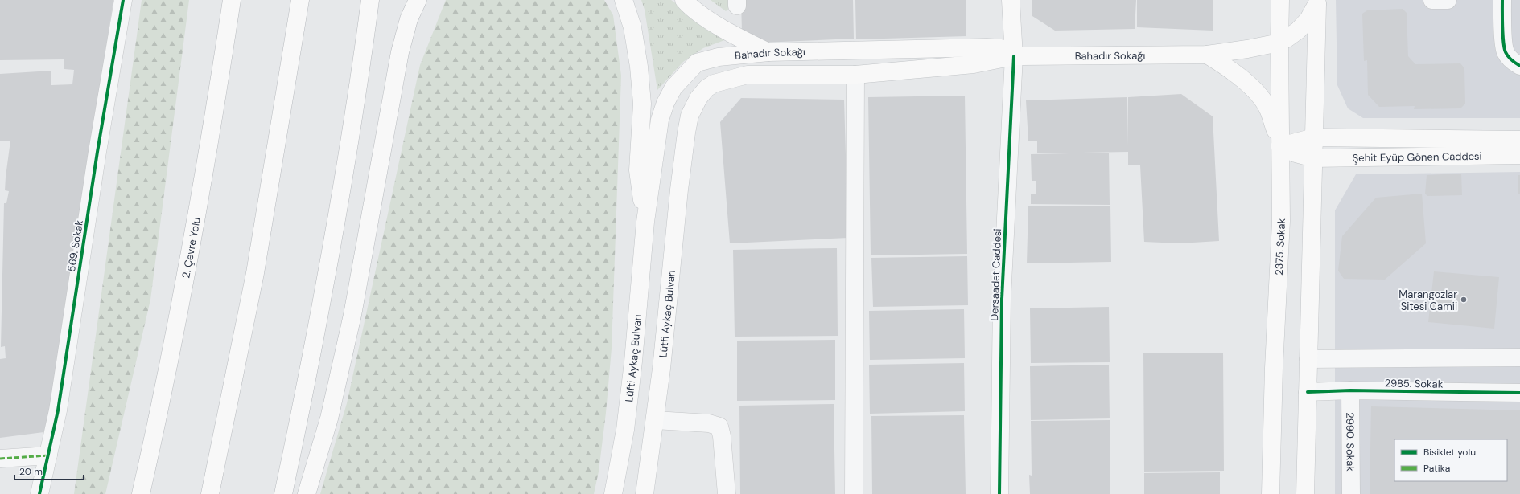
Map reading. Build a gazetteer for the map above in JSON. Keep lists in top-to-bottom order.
{
  "streets": {
    "main road": [
      "Bahadır Sokağı",
      "Şehit Eyüp Gönen Caddesi",
      "2375. Sokak",
      "2. Çevre Yolu",
      "Dersaadet Caddesi",
      "Lütfi Aykaç Bulvarı",
      "Lüfti Aykaç Bulvarı"
    ],
    "street": ["569. Sokak", "2985. Sokak", "2990. Sokak"]
  },
  "crossings": [
    ["Bahadır Sokağı", "2375. Sokak"],
    ["Bahadır Sokağı", "Dersaadet Caddesi"],
    ["Bahadır Sokağı", "Lütfi Aykaç Bulvarı"],
    ["Bahadır Sokağı", "Lüfti Aykaç Bulvarı"],
    ["Şehit Eyüp Gönen Caddesi", "2375. Sokak"],
    ["2985. Sokak", "2990. Sokak"]
  ],
  "places": ["Marangozlar Sitesi Camii"],
  "legend": ["Bisiklet yolu", "Patika"],
  "scale_bar": "20 m"
}
